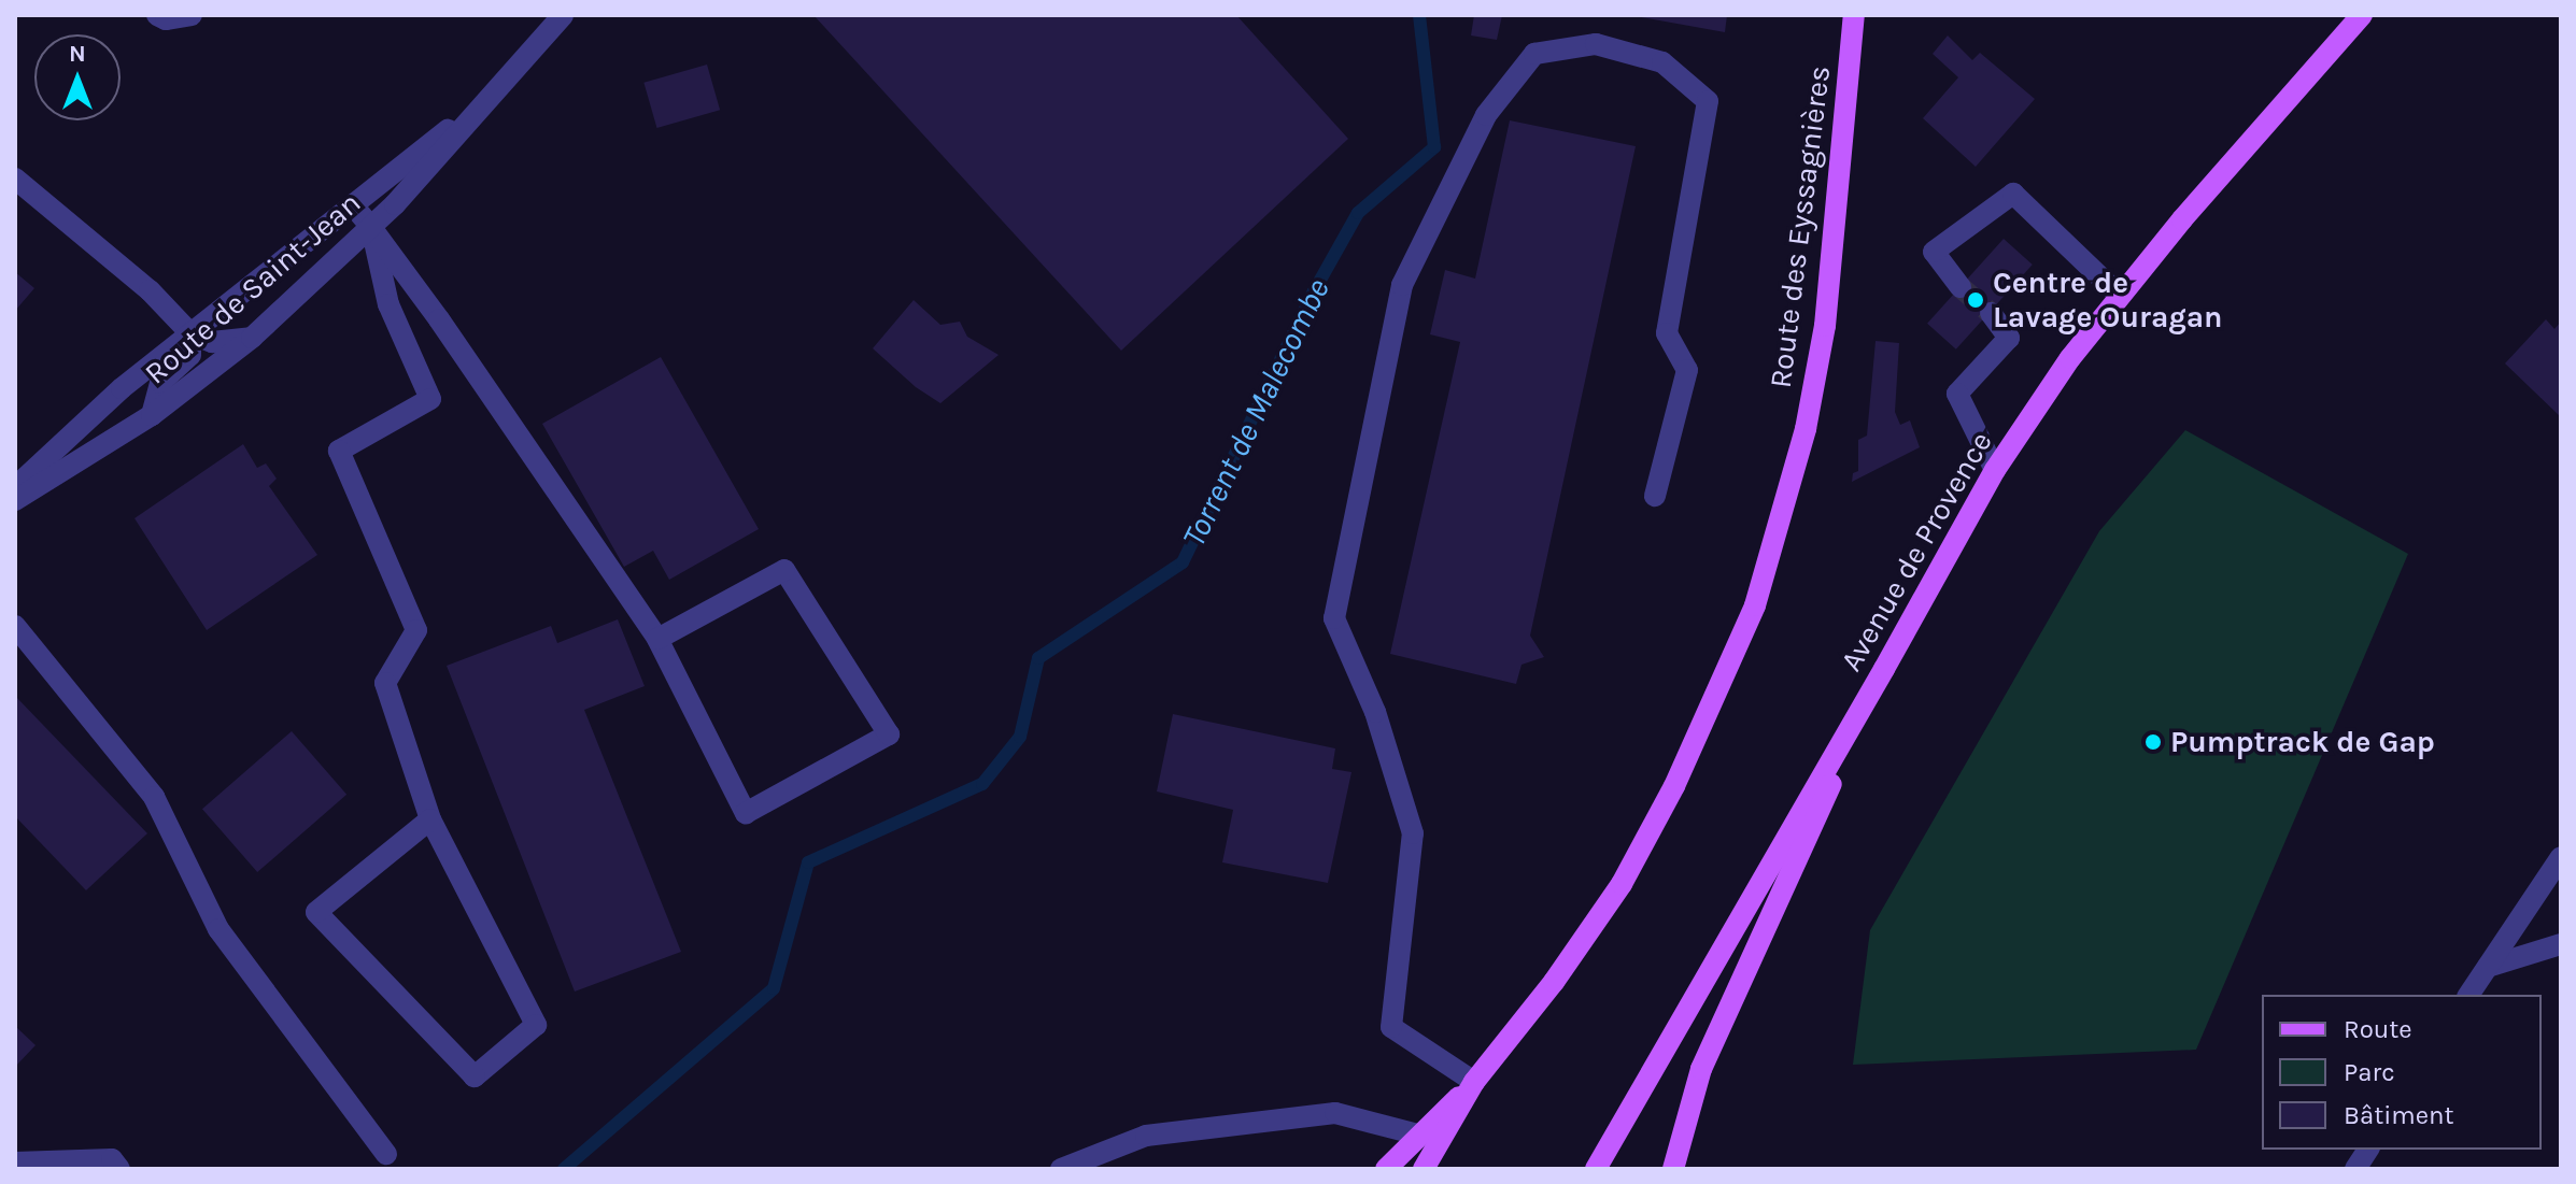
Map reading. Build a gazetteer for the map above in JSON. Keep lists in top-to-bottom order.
{
  "streets": {
    "main road": ["Route des Eyssagnières", "Avenue de Provence"],
    "street": ["Route de Saint-Jean"]
  },
  "water": ["Torrent de Malecombe"],
  "places": ["Centre de Lavage Ouragan", "Pumptrack de Gap"],
  "legend": ["Route", "Parc", "Bâtiment"],
  "north": "top"
}
